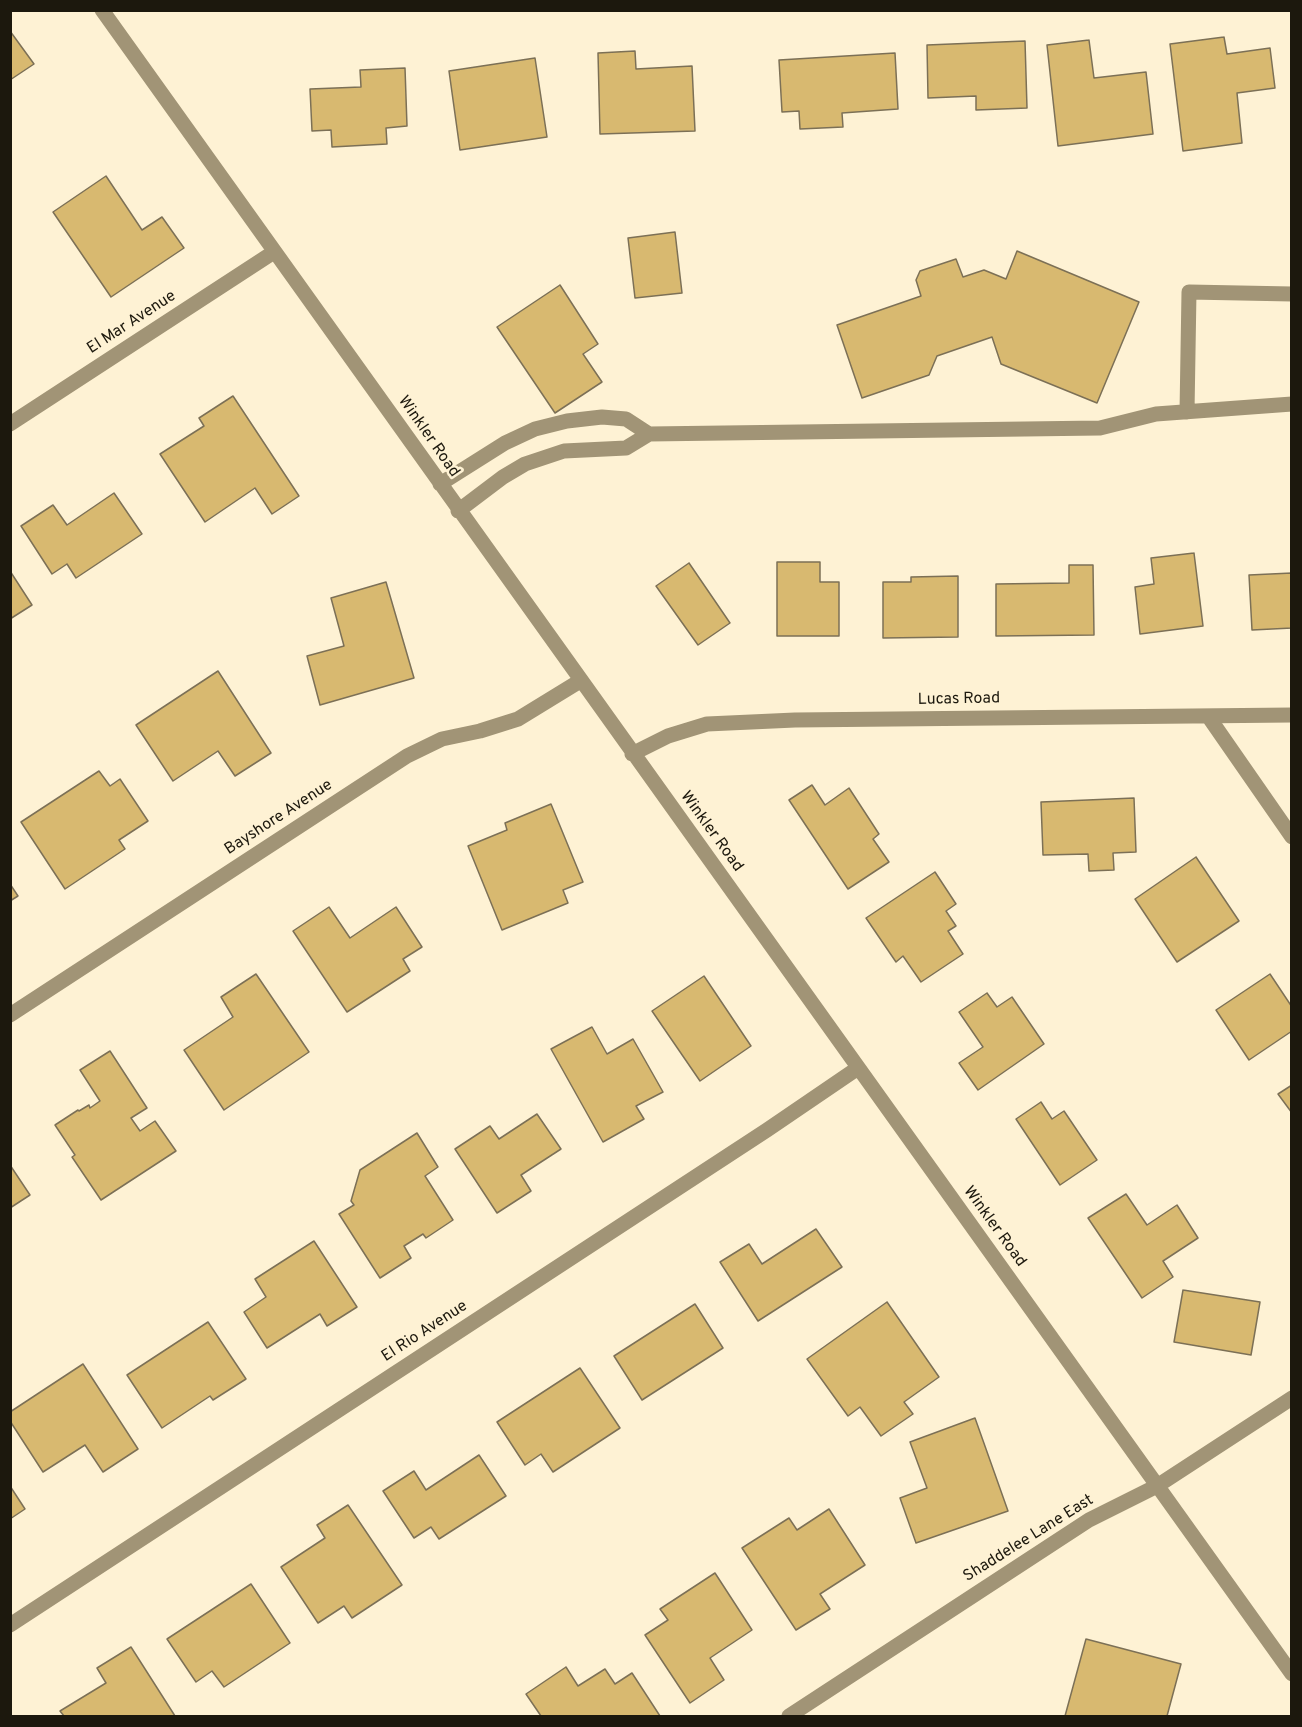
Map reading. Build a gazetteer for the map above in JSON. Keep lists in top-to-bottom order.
{
  "streets": {
    "street": [
      "El Mar Avenue",
      "Winkler Road",
      "Lucas Road",
      "Bayshore Avenue",
      "El Rio Avenue",
      "Shaddelee Lane East"
    ]
  },
  "crossings": [
    ["El Mar Avenue", "Winkler Road"],
    ["Winkler Road", "Lucas Road"],
    ["Winkler Road", "Bayshore Avenue"],
    ["Winkler Road", "El Rio Avenue"],
    ["Winkler Road", "Shaddelee Lane East"]
  ]
}
